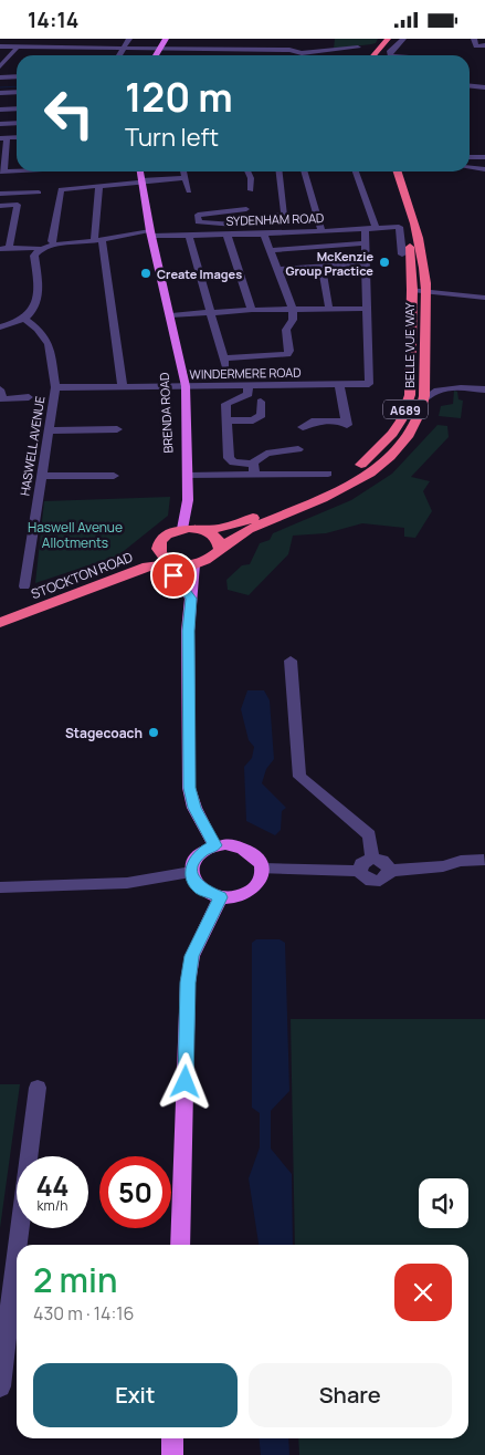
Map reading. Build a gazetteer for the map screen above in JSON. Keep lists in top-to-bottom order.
{
  "streets": {
    "highway": ["BELLE VUE WAY", "A689", "STOCKTON ROAD"],
    "main road": ["BRENDA ROAD"],
    "street": ["SYDENHAM ROAD", "WINDERMERE ROAD", "HASWELL AVENUE"]
  },
  "crossings": [
    ["SYDENHAM ROAD", "BRENDA ROAD"],
    ["BELLE VUE WAY", "A689"],
    ["BELLE VUE WAY", "BRENDA ROAD"],
    ["BELLE VUE WAY", "STOCKTON ROAD"],
    ["WINDERMERE ROAD", "BRENDA ROAD"],
    ["WINDERMERE ROAD", "HASWELL AVENUE"],
    ["A689", "BRENDA ROAD"],
    ["A689", "STOCKTON ROAD"],
    ["BRENDA ROAD", "STOCKTON ROAD"]
  ],
  "parks": ["Haswell Avenue Allotments"],
  "places": ["McKenzie Group Practice", "Create Images", "Stagecoach"],
  "page": {
    "status": "14:14",
    "turn": ["120 m", "Turn left"],
    "speed": "44 km/h",
    "limit": "50",
    "heading": ["2 min", "430 m · 14:16"],
    "buttons": ["Exit", "Share"]
  }
}
